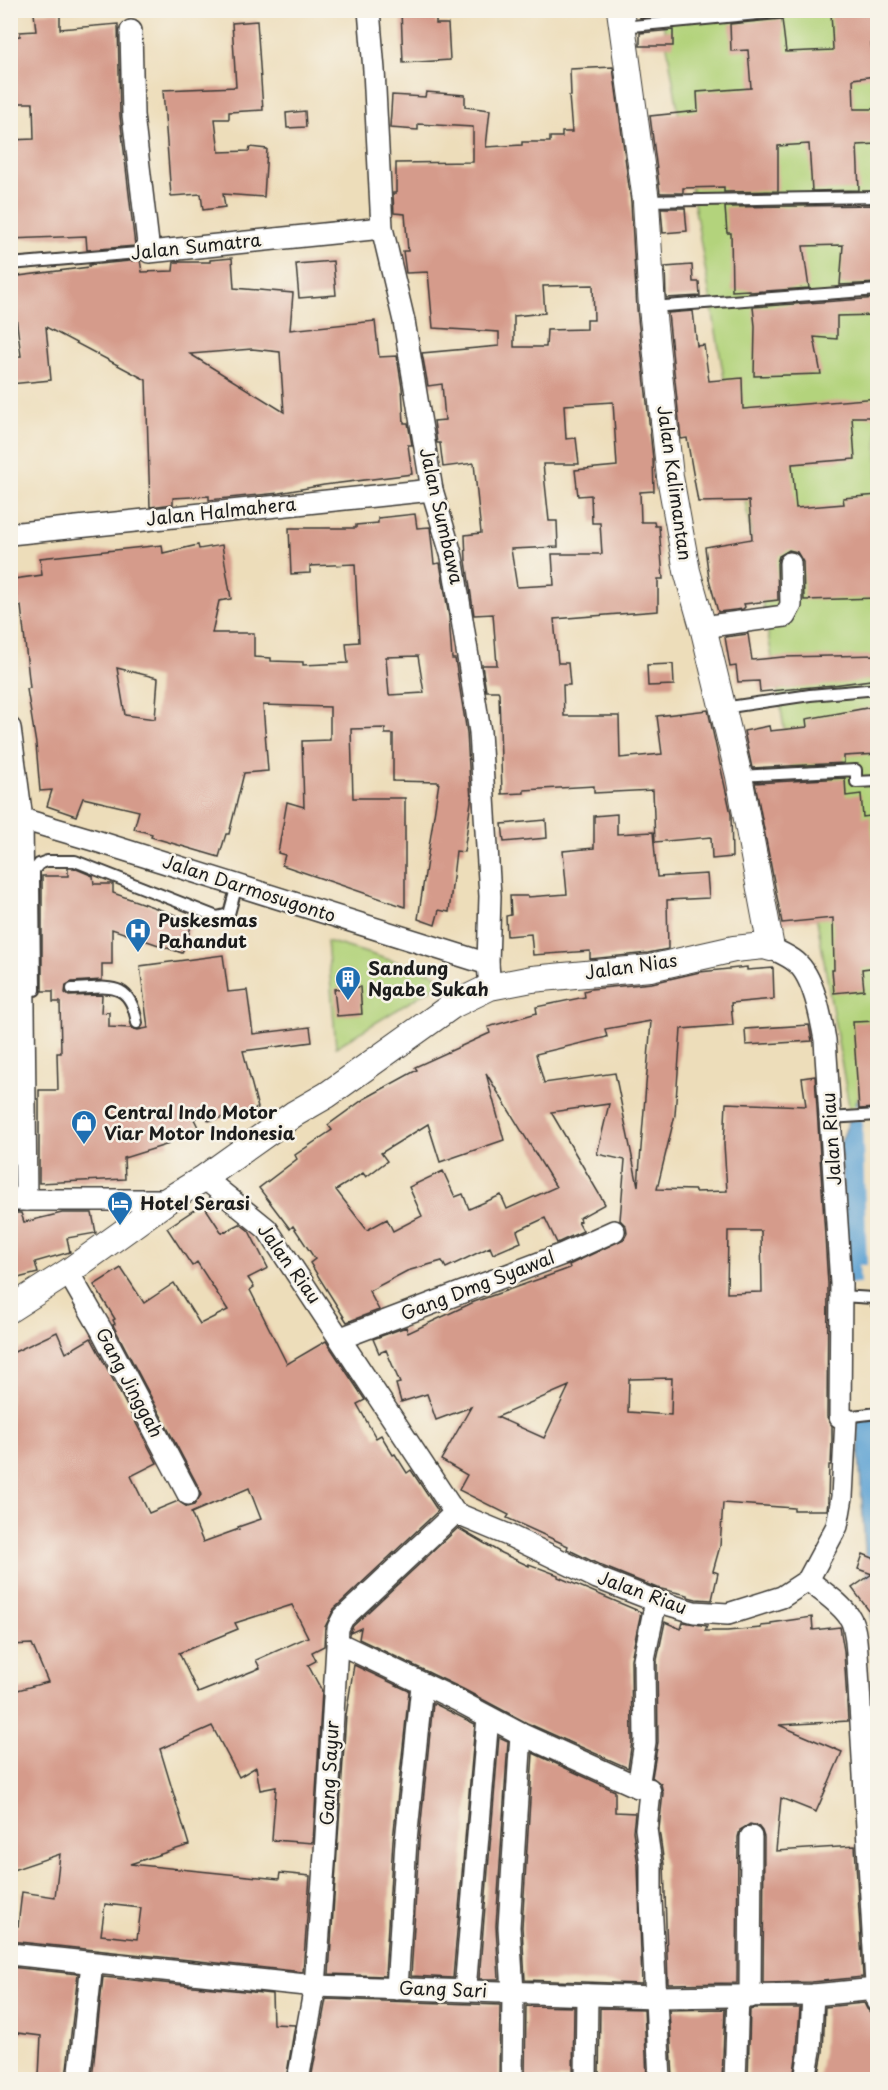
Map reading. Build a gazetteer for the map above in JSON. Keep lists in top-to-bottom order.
{
  "streets": {
    "street": [
      "Jalan Sumatra",
      "Jalan Kalimantan",
      "Jalan Halmahera",
      "Jalan Sumbawa",
      "Jalan Darmosugonto",
      "Jalan Nias",
      "Jalan Riau",
      "Gang Dmg Syawal",
      "Gang Jinggah",
      "Gang Sayur",
      "Gang Sari"
    ]
  },
  "crossings": [
    ["Jalan Sumatra", "Jalan Sumbawa"],
    ["Jalan Kalimantan", "Jalan Nias"],
    ["Jalan Kalimantan", "Jalan Riau"],
    ["Jalan Halmahera", "Jalan Sumbawa"],
    ["Jalan Sumbawa", "Jalan Darmosugonto"],
    ["Jalan Sumbawa", "Jalan Nias"],
    ["Jalan Darmosugonto", "Jalan Nias"],
    ["Jalan Nias", "Jalan Riau"],
    ["Jalan Nias", "Gang Jinggah"],
    ["Jalan Riau", "Gang Dmg Syawal"],
    ["Jalan Riau", "Gang Sayur"],
    ["Gang Sayur", "Gang Sari"]
  ],
  "places": {
    "hospital": ["Puskesmas Pahandut"],
    "building": ["Sandung Ngabe Sukah"],
    "shop": ["Central Indo Motor Viar Motor Indonesia"],
    "hotel": ["Hotel Serasi"]
  }
}
